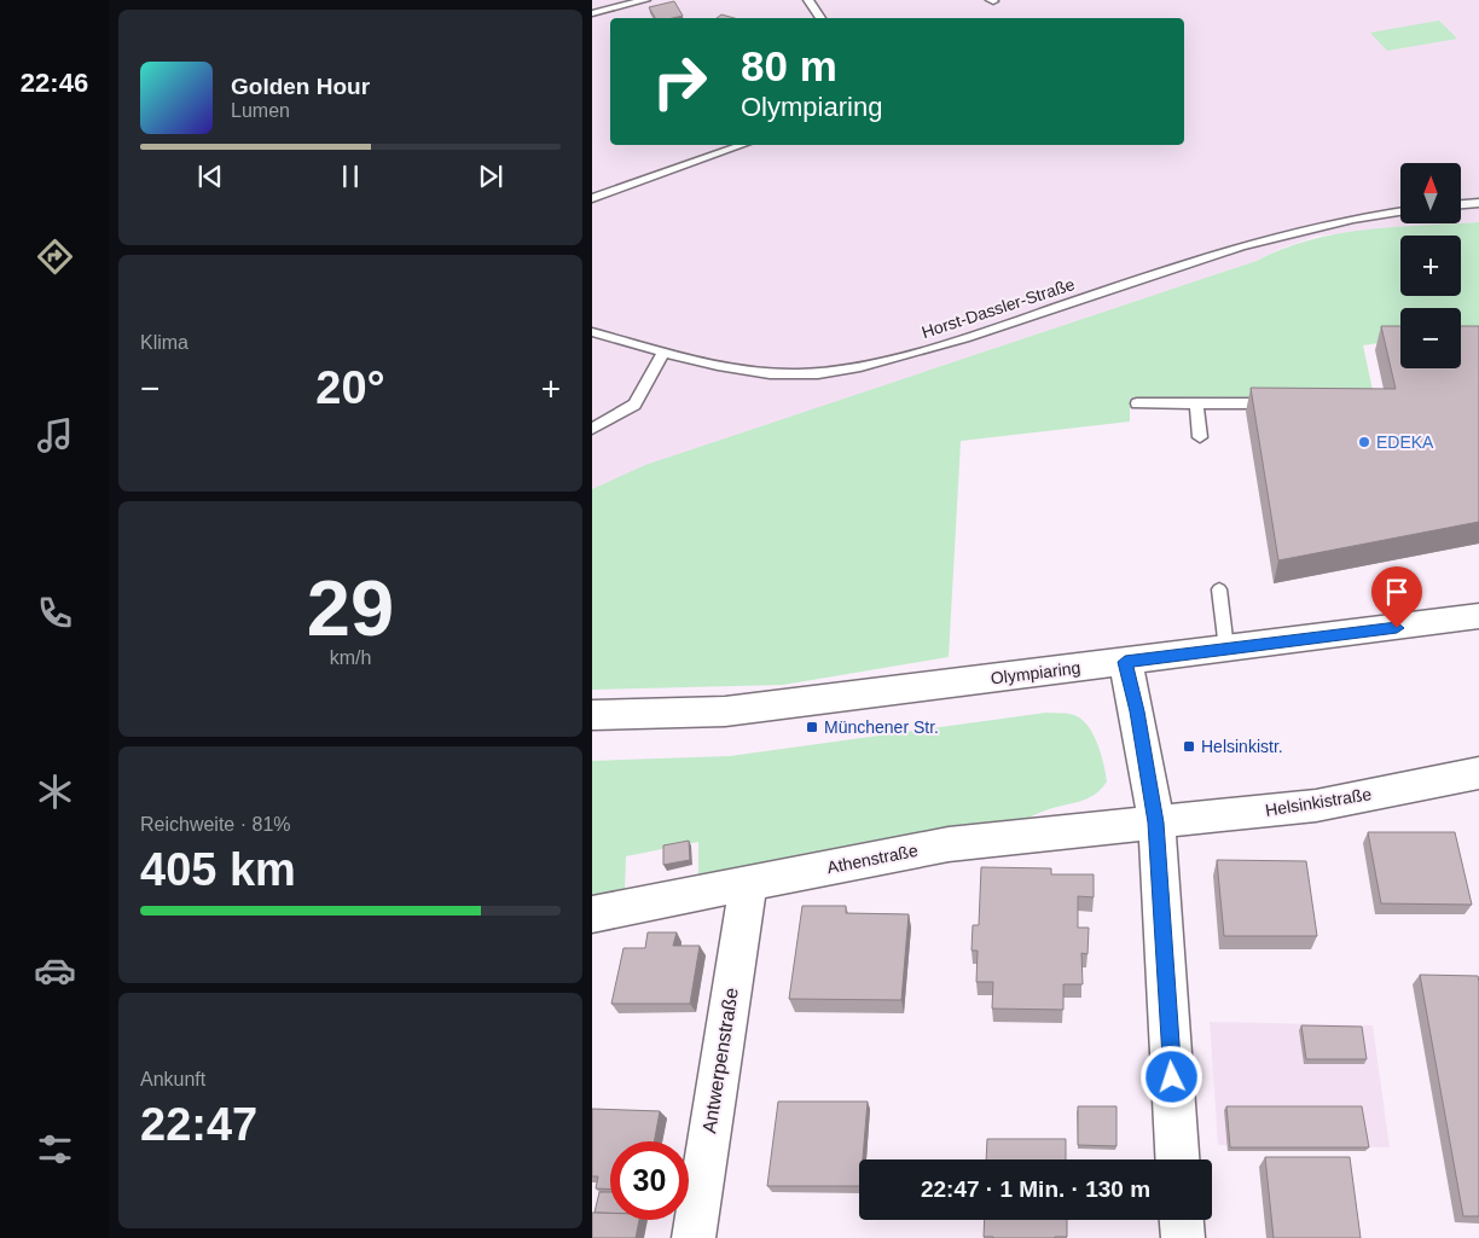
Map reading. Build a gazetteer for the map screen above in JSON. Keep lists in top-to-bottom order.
{
  "streets": {
    "street": [
      "Olympiaring",
      "Helsinkistraße",
      "Athenstraße",
      "Antwerpenstraße"
    ],
    "lane": ["Horst-Dassler-Straße"]
  },
  "crossings": [
    ["Helsinkistraße", "Athenstraße"],
    ["Athenstraße", "Antwerpenstraße"]
  ],
  "places": {
    "other": ["EDEKA"],
    "transit": ["Münchener Str.", "Helsinkistr."]
  },
  "north": "top",
  "page": {
    "tabs": "22:46",
    "turn": ["80 m", "Olympiaring"],
    "song": ["Golden Hour", "Lumen"],
    "map_buttons": ["+", "−"],
    "tile": [
      "Klima",
      ["29", "km/h"],
      ["Reichweite · 81%", "405 km"],
      ["Ankunft", "22:47"]
    ],
    "heat": ["−", "20°", "+"],
    "limit": "30",
    "trip": "22:47 · 1 Min. · 130 m"
  }
}
